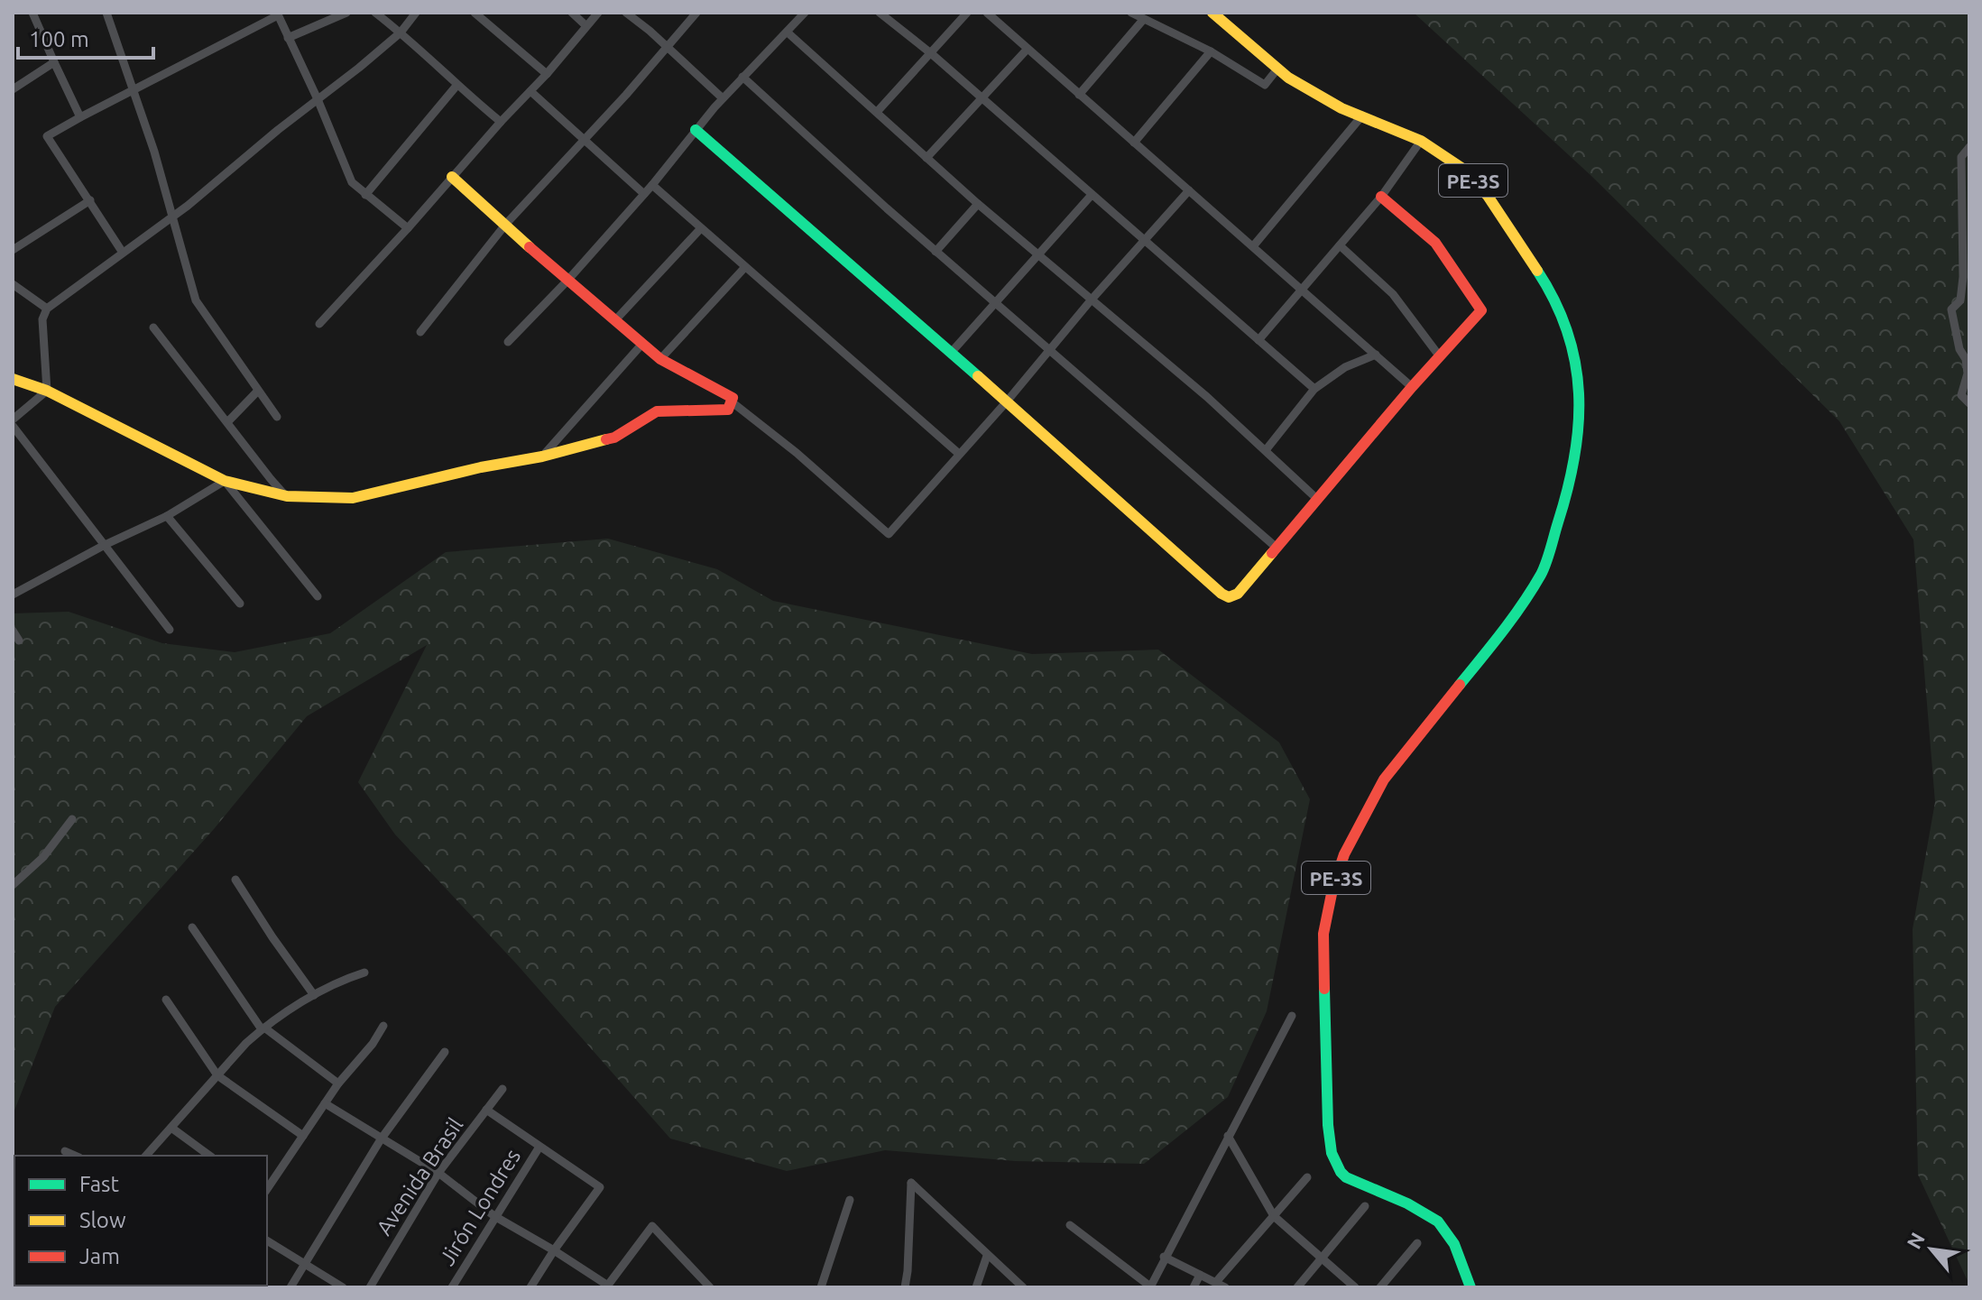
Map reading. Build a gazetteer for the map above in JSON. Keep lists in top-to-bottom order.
{
  "streets": {
    "main road": ["PE-3S"],
    "street": ["Avenida Brasil", "Jirón Londres"]
  },
  "legend": ["Fast", "Slow", "Jam"],
  "scale_bar": "100 m",
  "north": "top left"
}
